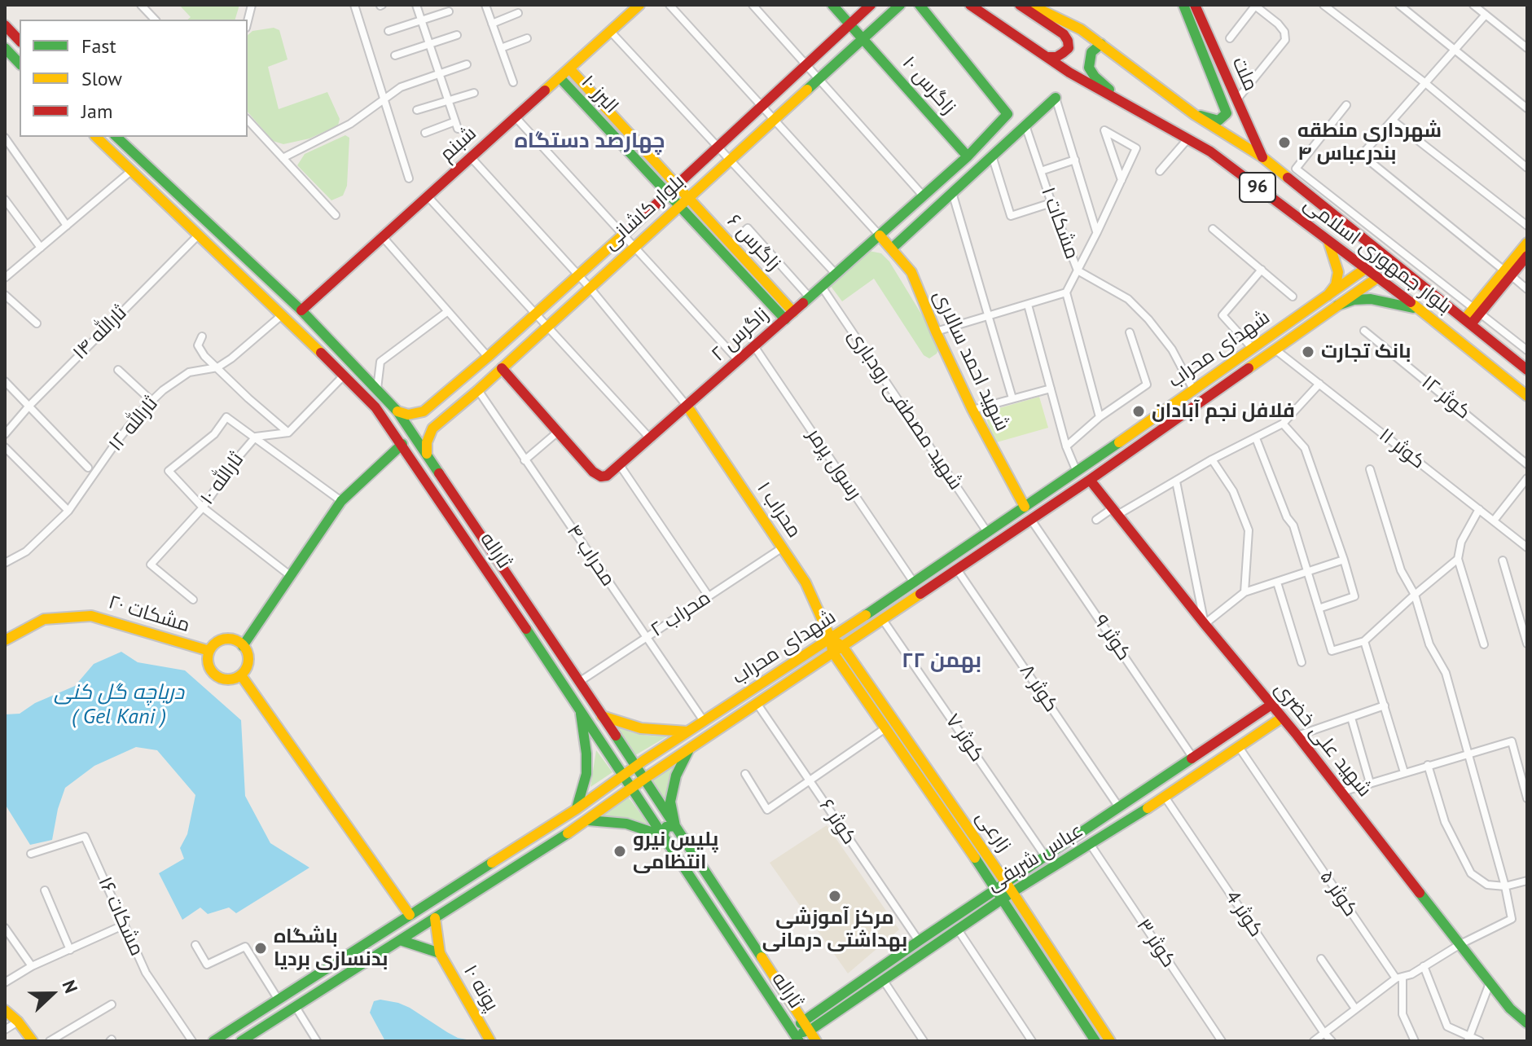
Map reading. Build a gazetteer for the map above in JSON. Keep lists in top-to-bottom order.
{
  "streets": {
    "main road": [
      "ملت",
      "زاگرس ۱۰",
      "البرز ۱۰",
      "شبنم",
      "96",
      "بلوار کاشانی",
      "زاگرس ۶",
      "بلوار جمهوری اسلامی",
      "زاگرس ۲",
      "شهدای محراب",
      "شهید احمد سالاری",
      "محراب ۱",
      "ثاراله",
      "مشکات ۲۰",
      "شهید علی خضری",
      "زارعی",
      "عباس شریفی",
      "پونه ۱۰"
    ],
    "street": [
      "مشکات ۱",
      "ثارالله ۱۴",
      "کوثر ۱۲",
      "شهید مصطفی رودباری",
      "ثارالله ۱۲",
      "کوثر ۱۱",
      "رسول پرمر",
      "ثارالله ۱۰",
      "محراب ۴",
      "محراب ۲",
      "کوثر ۹",
      "کوثر ۸",
      "کوثر ۷",
      "کوثر ۶",
      "کوثر ۵",
      "کوثر 4",
      "مشکات ۱۶",
      "کوثر ۳"
    ]
  },
  "crossings": [
    ["ملت", "بلوار جمهوری اسلامی"],
    ["زاگرس ۱۰", "بلوار کاشانی"],
    ["زاگرس ۱۰", "زاگرس ۲"],
    ["البرز ۱۰", "شبنم"],
    ["البرز ۱۰", "بلوار کاشانی"],
    ["البرز ۱۰", "زاگرس ۶"],
    ["شبنم", "ثاراله"],
    ["بلوار کاشانی", "زاگرس ۶"],
    ["بلوار کاشانی", "زاگرس ۲"],
    ["بلوار کاشانی", "محراب ۴"],
    ["مشکات ۱", "شهدای محراب"],
    ["زاگرس ۶", "زاگرس ۲"],
    ["بلوار جمهوری اسلامی", "شهدای محراب"],
    ["ثارالله ۱۴", "ثاراله"],
    ["زاگرس ۲", "شهید احمد سالاری"],
    ["زاگرس ۲", "شهید مصطفی رودباری"],
    ["زاگرس ۲", "رسول پرمر"],
    ["زاگرس ۲", "محراب ۱"],
    ["شهدای محراب", "شهید احمد سالاری"],
    ["شهدای محراب", "شهید مصطفی رودباری"],
    ["شهدای محراب", "کوثر ۱۱"],
    ["شهدای محراب", "رسول پرمر"],
    ["شهدای محراب", "محراب ۱"],
    ["شهدای محراب", "ثاراله"],
    ["شهدای محراب", "محراب ۴"],
    ["شهدای محراب", "کوثر ۹"],
    ["شهدای محراب", "کوثر ۸"],
    ["شهدای محراب", "کوثر ۷"],
    ["شهدای محراب", "شهید علی خضری"],
    ["شهدای محراب", "کوثر ۶"],
    ["شهدای محراب", "زارعی"],
    ["ثارالله ۱۲", "ثاراله"],
    ["محراب ۱", "محراب ۲"],
    ["ثاراله", "محراب ۲"],
    ["ثاراله", "عباس شریفی"],
    ["محراب ۴", "محراب ۲"],
    ["کوثر ۹", "عباس شریفی"],
    ["کوثر ۸", "عباس شریفی"],
    ["کوثر ۷", "عباس شریفی"],
    ["شهید علی خضری", "عباس شریفی"],
    ["کوثر ۶", "عباس شریفی"],
    ["زارعی", "عباس شریفی"],
    ["عباس شریفی", "کوثر ۵"],
    ["عباس شریفی", "کوثر 4"],
    ["عباس شریفی", "کوثر ۳"]
  ],
  "districts": ["چهارصد دستگاه", "۲۲ بهمن"],
  "water": ["دریاچه گل کنی ( Gel Kani )"],
  "places": [
    "شهرداری منطقه ۴ بندرعباس",
    "بانک تجارت",
    "فلافل نجم آبادان",
    "پلیس نیرو انتظامی",
    "مرکز آموزشی بهداشتی درمانی",
    "باشگاه بدنسازی بردیا"
  ],
  "legend": ["Fast", "Slow", "Jam"],
  "north": "right"
}
